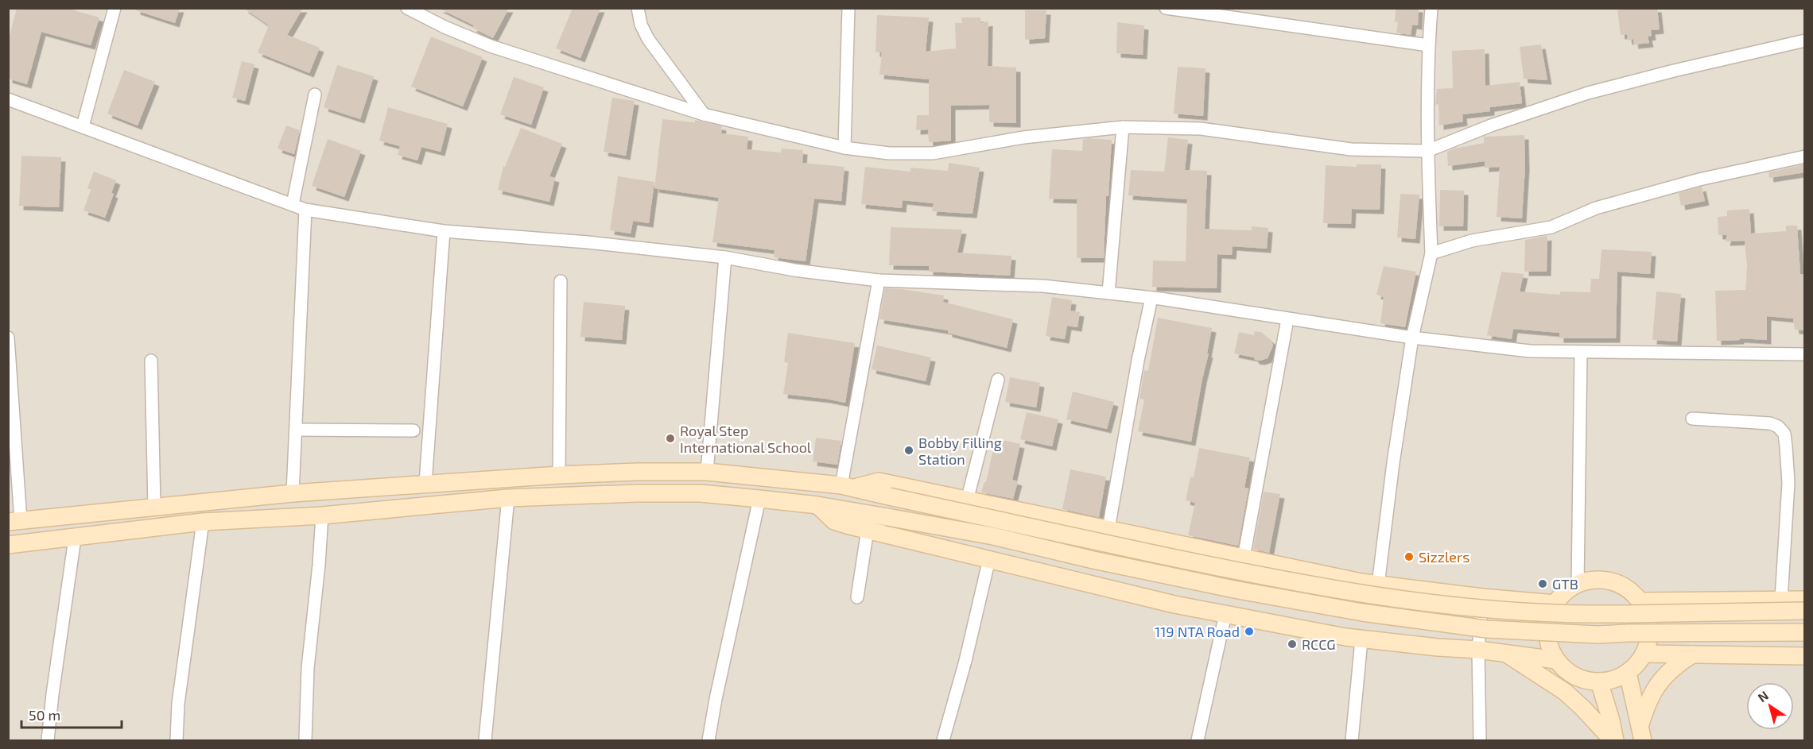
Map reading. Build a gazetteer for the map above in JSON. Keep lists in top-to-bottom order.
{
  "places": [
    "Royal Step International School",
    "Bobby Filling Station",
    "Sizzlers",
    "GTB",
    "119 NTA Road",
    "RCCG"
  ],
  "scale_bar": "50 m",
  "north": "top left"
}
